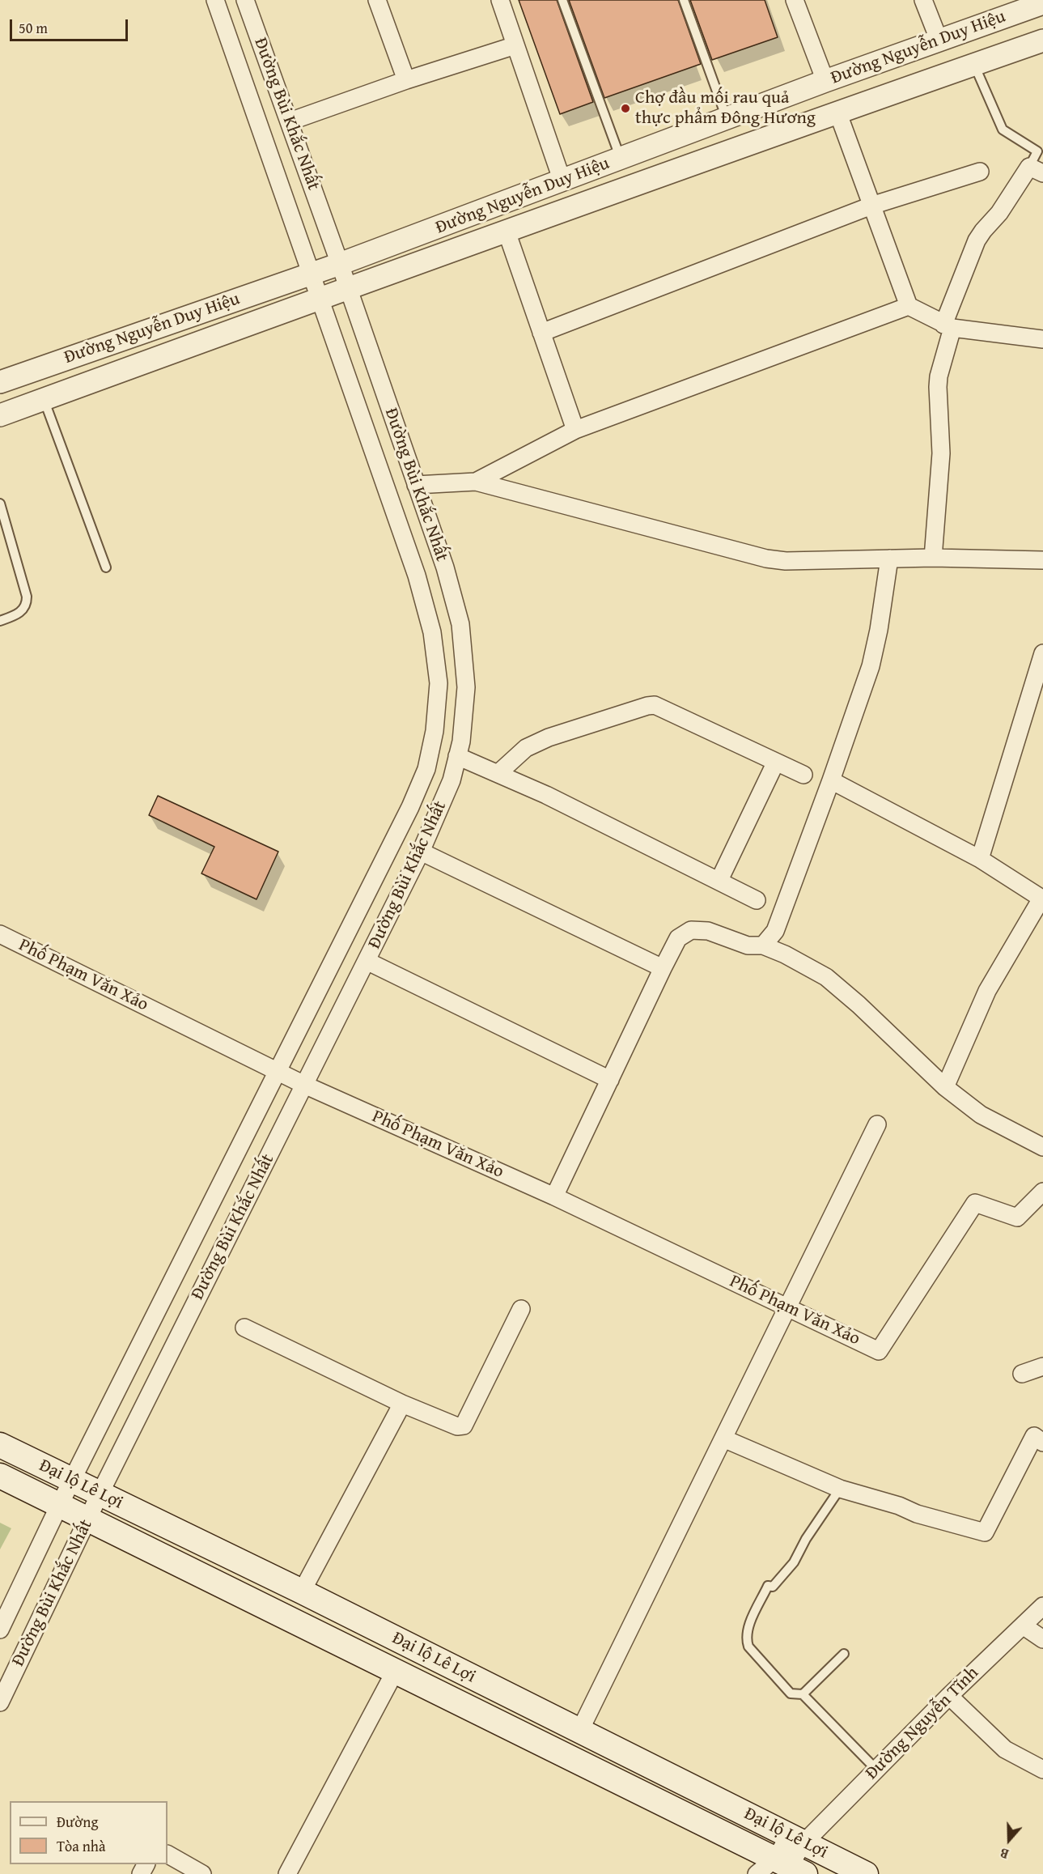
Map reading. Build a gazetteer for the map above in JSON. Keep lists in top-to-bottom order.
{
  "streets": {
    "main road": ["Đại lộ Lê Lợi"],
    "street": [
      "Đường Nguyễn Duy Hiệu",
      "Đường Bùi Khắc Nhất",
      "Phố Phạm Văn Xảo",
      "Đường Nguyễn Tĩnh"
    ]
  },
  "crossings": [
    ["Đường Nguyễn Duy Hiệu", "Đường Bùi Khắc Nhất"],
    ["Đường Bùi Khắc Nhất", "Phố Phạm Văn Xảo"],
    ["Đường Bùi Khắc Nhất", "Đại lộ Lê Lợi"],
    ["Đại lộ Lê Lợi", "Đường Nguyễn Tĩnh"]
  ],
  "places": ["Chợ đầu mối rau quả thực phẩm Đông Hương"],
  "legend": ["Đường", "Tòa nhà"],
  "scale_bar": "50 m",
  "north": "bottom"
}
